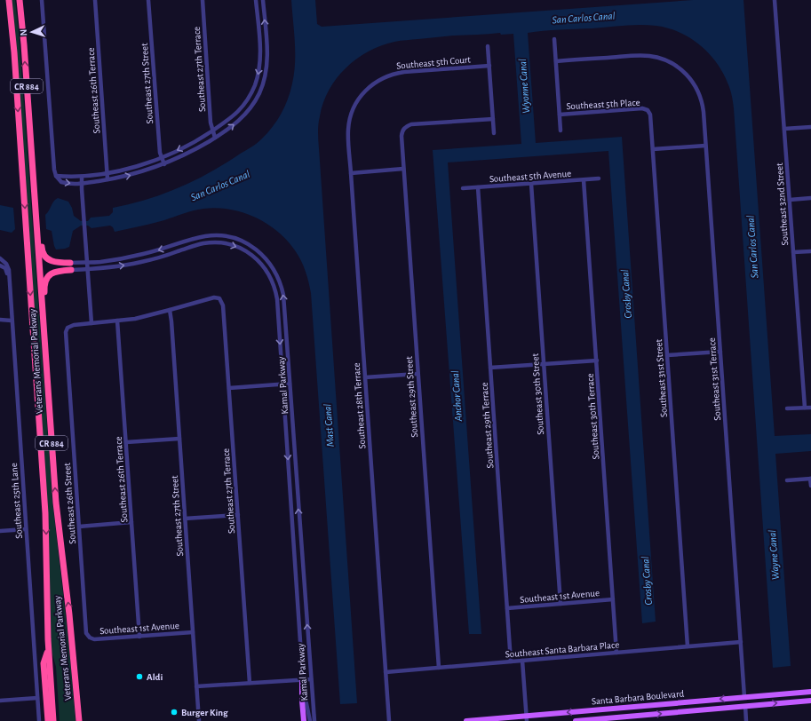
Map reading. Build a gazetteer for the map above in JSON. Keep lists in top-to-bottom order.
{
  "streets": {
    "highway": ["CR 884", "Veterans Memorial Parkway"],
    "main road": ["Santa Barbara Boulevard"],
    "street": [
      "Southeast 5th Court",
      "Southeast 27th Terrace",
      "Southeast 27th Street",
      "Southeast 26th Terrace",
      "Southeast 5th Place",
      "Southeast 5th Avenue",
      "Southeast 32nd Street",
      "Southeast 31st Street",
      "Southeast 31st Terrace",
      "Kamal Parkway",
      "Southeast 30th Street",
      "Southeast 29th Street",
      "Southeast 28th Terrace",
      "Southeast 30th Terrace",
      "Southeast 29th Terrace",
      "Southeast 25th Lane",
      "Southeast 26th Street",
      "Southeast 1st Avenue",
      "Southeast Santa Barbara Place"
    ]
  },
  "crossings": [
    ["Southeast 5th Court", "Southeast 28th Terrace"],
    ["Southeast 27th Terrace", "Southeast 27th Street"],
    ["Southeast 27th Street", "Southeast 1st Avenue"],
    ["Southeast 26th Terrace", "Southeast 1st Avenue"],
    ["Southeast 5th Place", "Southeast 31st Street"],
    ["Southeast 5th Avenue", "Southeast 30th Street"],
    ["Southeast 5th Avenue", "Southeast 30th Terrace"],
    ["Southeast 5th Avenue", "Southeast 29th Terrace"],
    ["Southeast 31st Street", "Southeast Santa Barbara Place"],
    ["Southeast 31st Terrace", "Southeast Santa Barbara Place"],
    ["Southeast 31st Terrace", "Santa Barbara Boulevard"],
    ["Southeast 30th Street", "Southeast 1st Avenue"],
    ["Southeast 29th Street", "Southeast Santa Barbara Place"],
    ["Southeast 28th Terrace", "Southeast Santa Barbara Place"],
    ["Southeast 30th Terrace", "Southeast 1st Avenue"],
    ["Southeast 30th Terrace", "Southeast Santa Barbara Place"],
    ["Southeast 29th Terrace", "Southeast 1st Avenue"],
    ["Southeast 29th Terrace", "Southeast Santa Barbara Place"],
    ["Southeast 26th Street", "Southeast 1st Avenue"]
  ],
  "water": [
    "San Carlos Canal",
    "Wyonne Canal",
    "Crosby Canal",
    "Anchor Canal",
    "Mast Canal",
    "Wayne Canal"
  ],
  "places": ["Aldi", "Burger King"],
  "north": "left"
}
